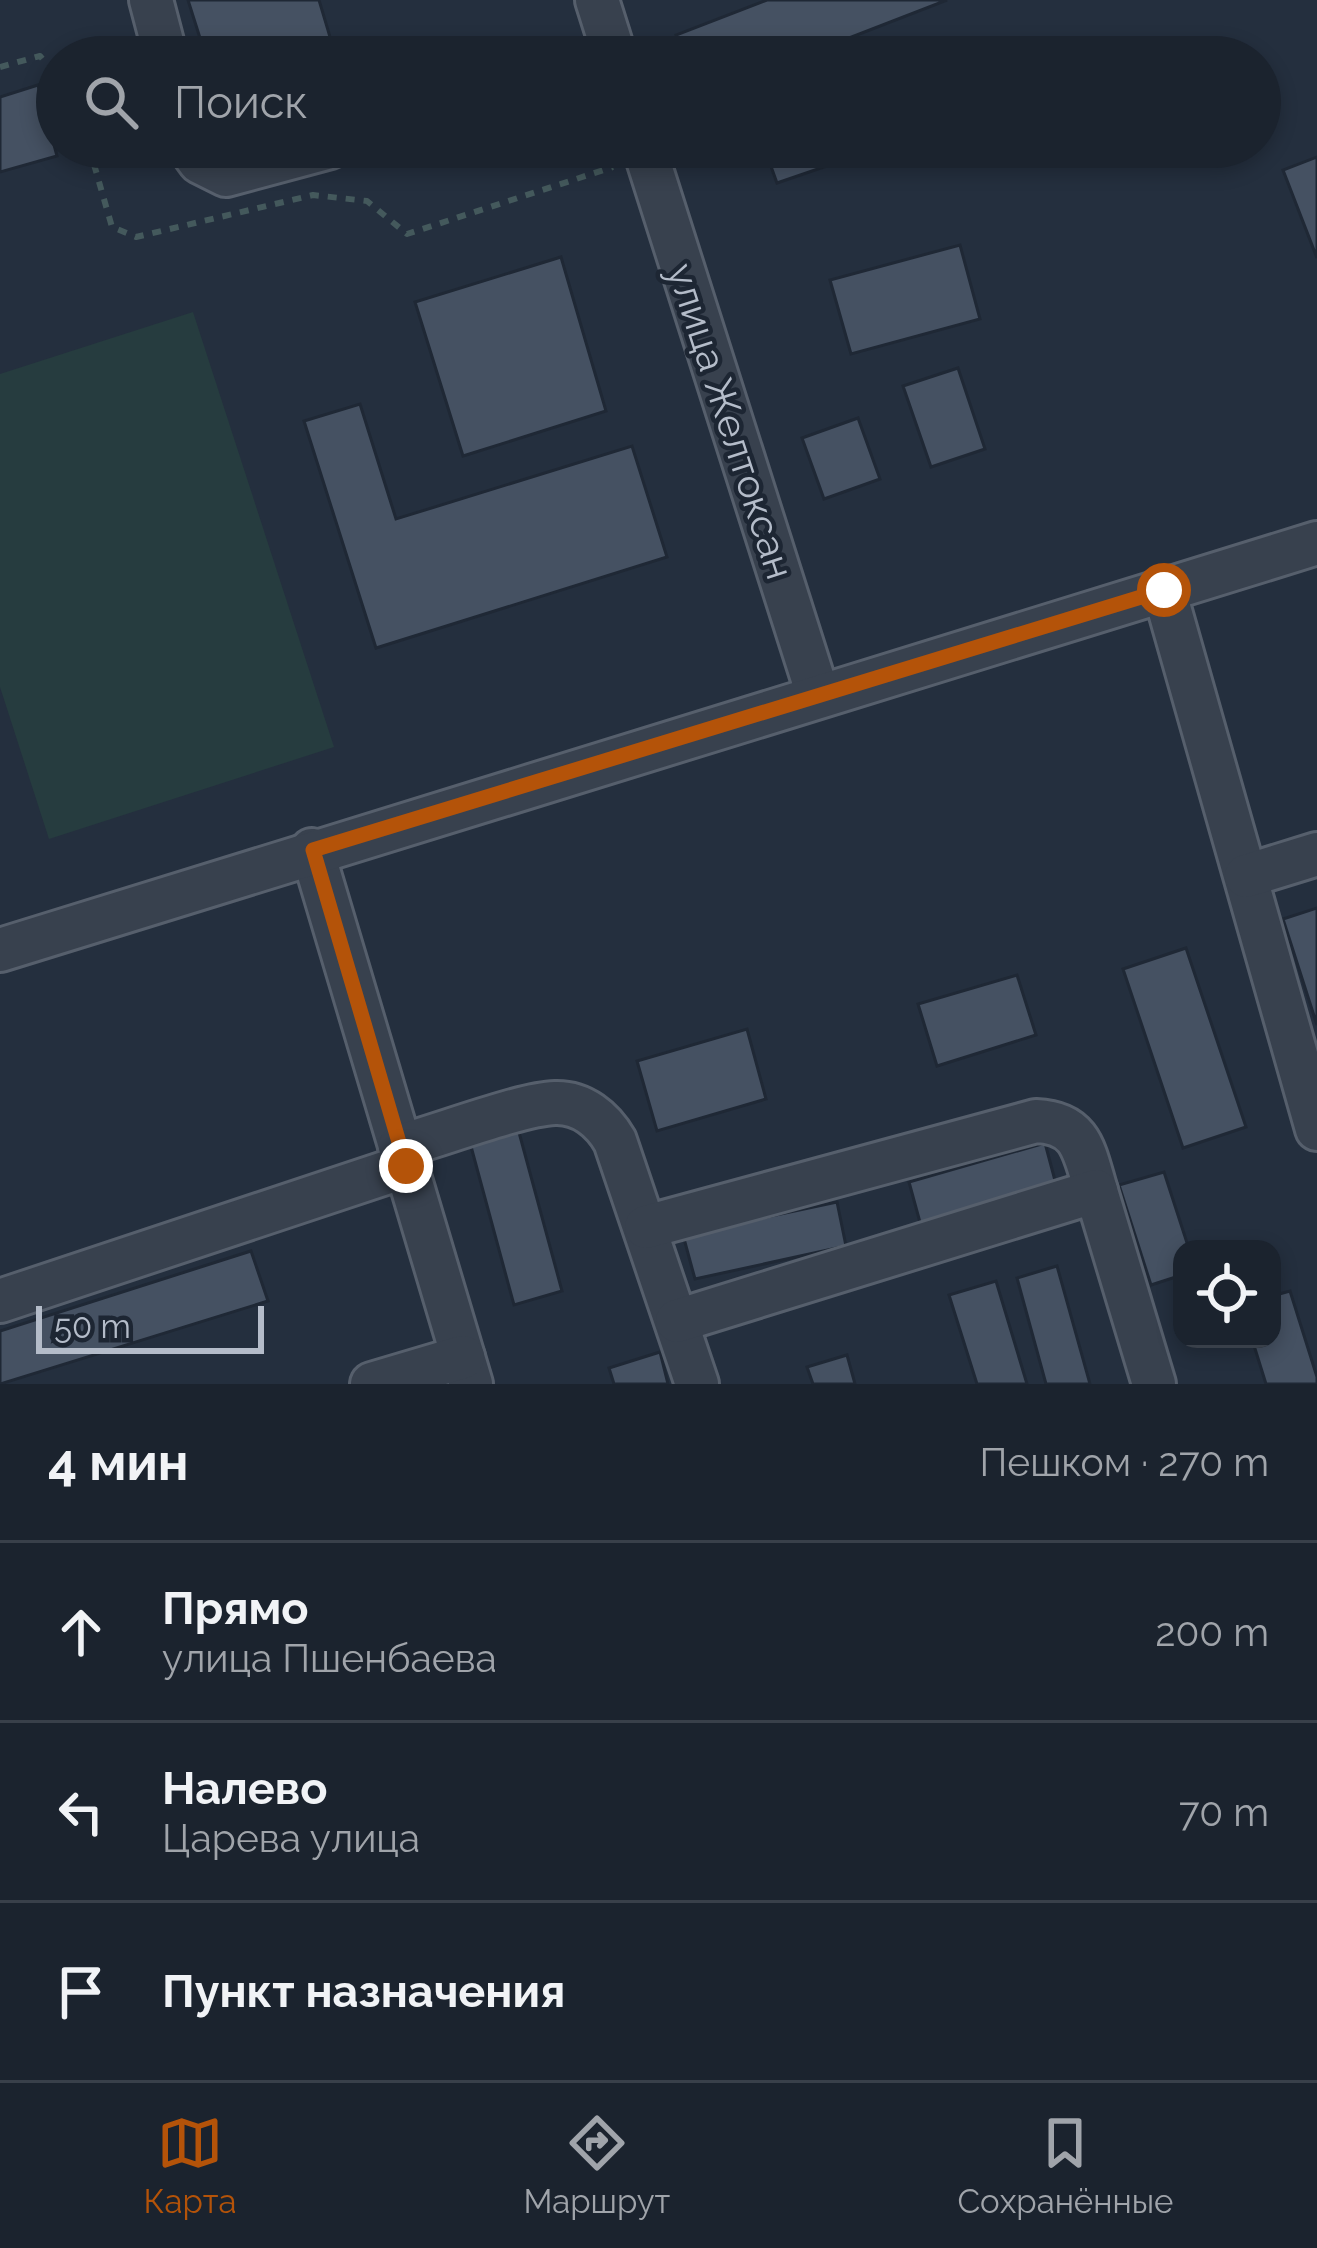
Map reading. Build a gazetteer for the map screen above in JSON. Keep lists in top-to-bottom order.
{
  "streets": {
    "street": ["улица Желтоксан"]
  },
  "scale_bar": "50 m",
  "page": {
    "search": "Поиск",
    "scale": "50 m",
    "heading": ["4 мин", "Пешком · 270 m"],
    "list": [
      ["Прямо", "улица Пшенбаева", "200 m"],
      ["Налево", "Царева улица", "70 m"],
      "Пункт назначения"
    ],
    "nav": ["Карта", "Маршрут", "Сохранённые"]
  }
}
